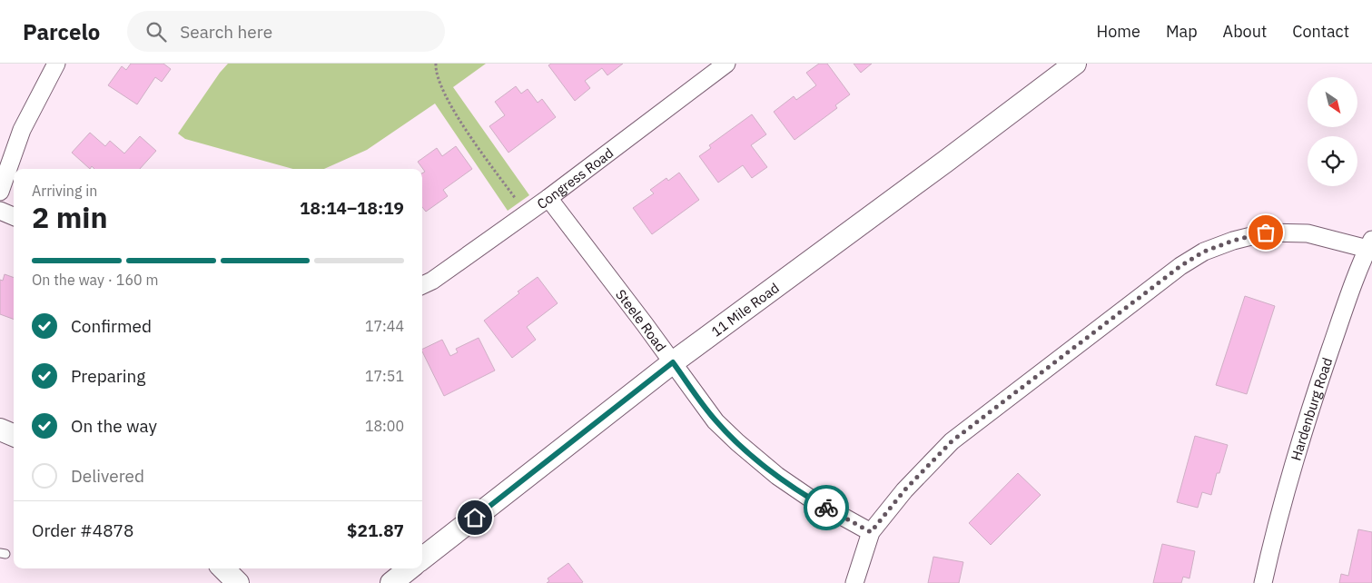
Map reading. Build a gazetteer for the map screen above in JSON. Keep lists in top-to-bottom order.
{
  "streets": {
    "street": [
      "Congress Road",
      "11 Mile Road",
      "Steele Road",
      "Hardenburg Road"
    ]
  },
  "crossings": [
    ["Congress Road", "Steele Road"],
    ["11 Mile Road", "Steele Road"]
  ],
  "north": "bottom right",
  "page": {
    "header": "Parcelo",
    "search": "Search here",
    "nav": [
      "Home",
      "Map",
      "About",
      "Contact"
    ],
    "heading": ["2 min", "Arriving in", "18:14–18:19"],
    "panel": ["Order #4878", "$21.87"],
    "bar": "On the way · 160 m",
    "list": [
      ["Confirmed", "17:44"],
      ["Preparing", "17:51"],
      ["On the way", "18:00"],
      "Delivered"
    ]
  }
}
